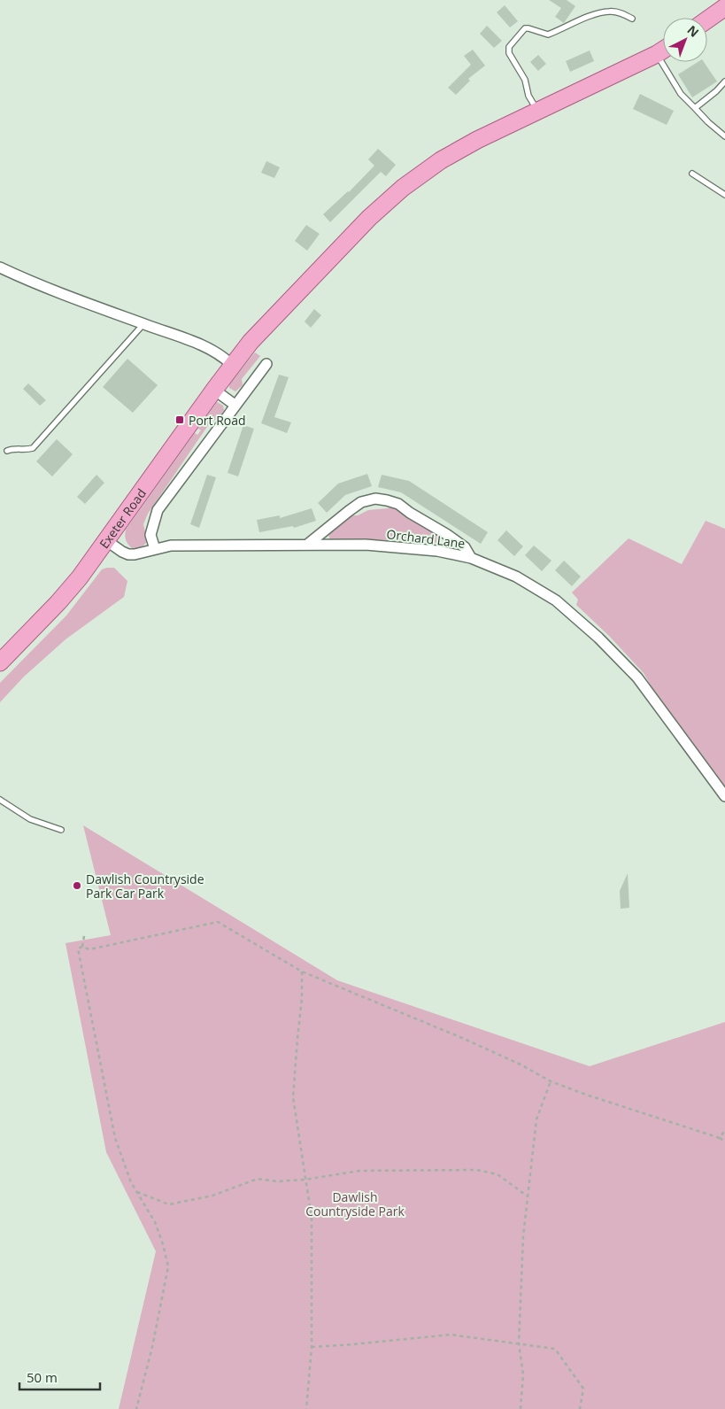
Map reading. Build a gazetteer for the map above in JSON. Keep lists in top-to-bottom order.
{
  "streets": {
    "main road": ["Exeter Road"],
    "street": ["Orchard Lane"]
  },
  "crossings": [
    ["Exeter Road", "Orchard Lane"]
  ],
  "parks": ["Dawlish Countryside Park"],
  "places": {
    "transit": ["Port Road"],
    "other": ["Dawlish Countryside Park Car Park"]
  },
  "scale_bar": "50 m",
  "north": "top right"
}
